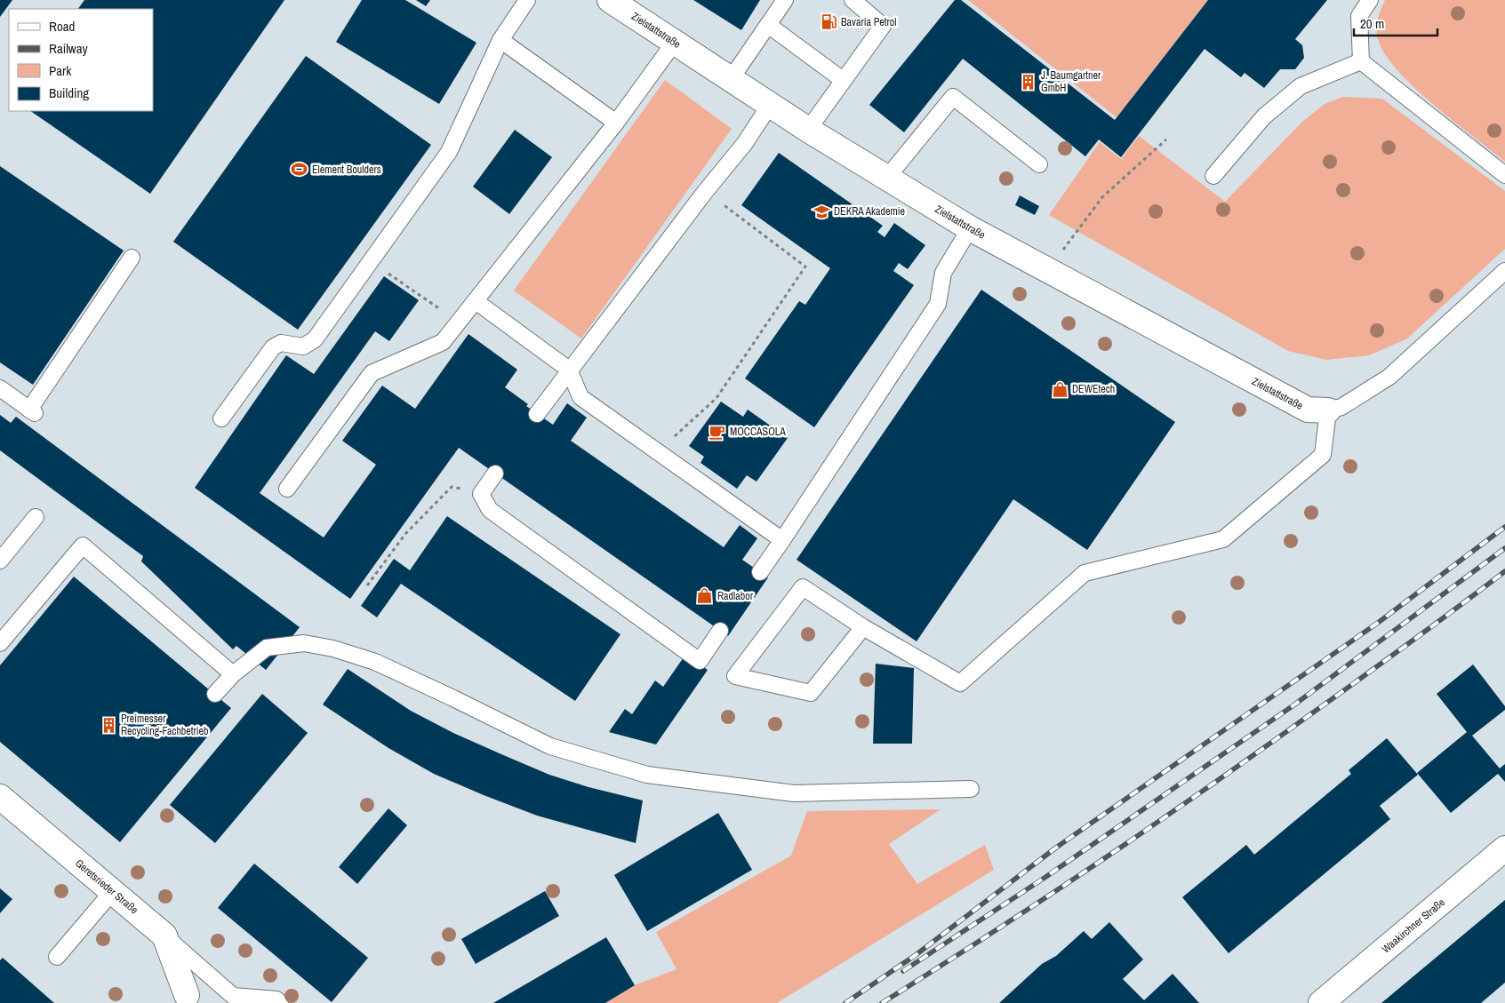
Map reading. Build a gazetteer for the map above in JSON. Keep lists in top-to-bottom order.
{
  "streets": {
    "street": ["Zielstattstraße", "Geretsrieder Straße", "Waakirchner Straße"]
  },
  "places": {
    "fuel station": ["Bavaria Petrol"],
    "building": ["J. Baumgartner GmbH", "Preimesser Recycling-Fachbetrieb"],
    "sports": ["Element Boulders"],
    "school or university": ["DEKRA Akademie"],
    "shop": ["DEWEtech", "Radlabor"],
    "cafe": ["MOCCASOLA"]
  },
  "legend": [
    "Road",
    "Railway",
    "Park",
    "Building"
  ],
  "scale_bar": "20 m"
}
